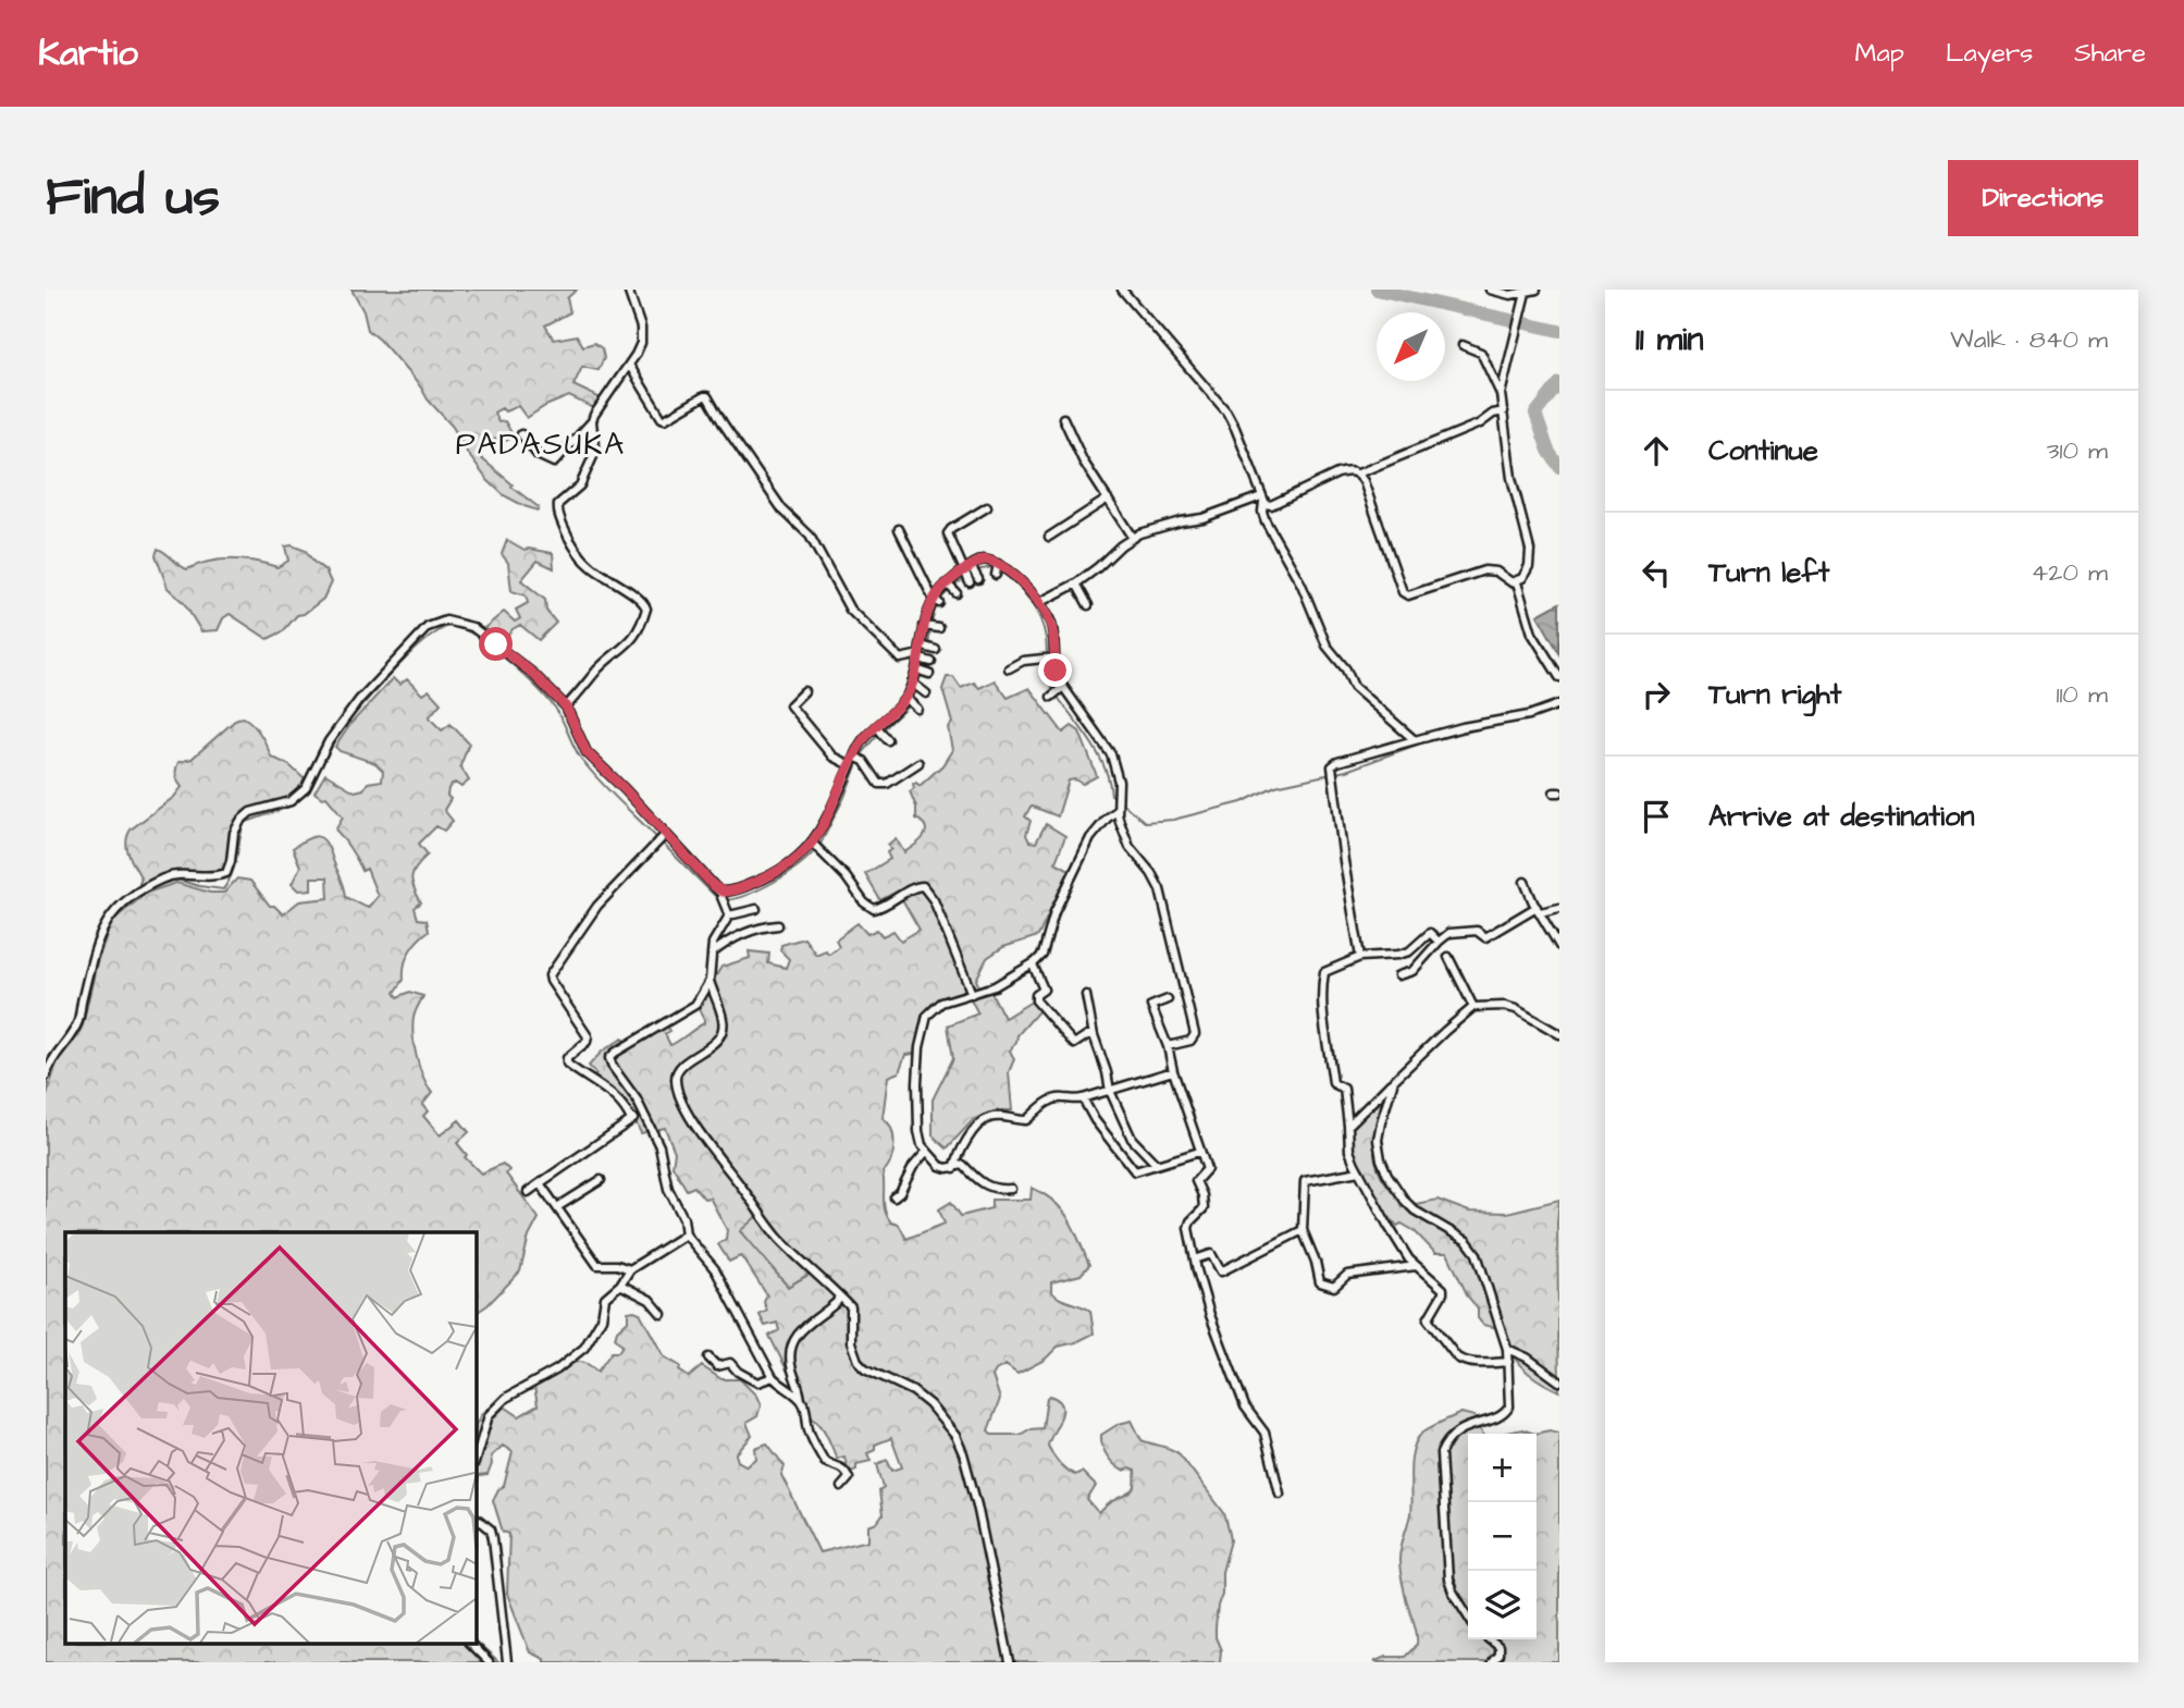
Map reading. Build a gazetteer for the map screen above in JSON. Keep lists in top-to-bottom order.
{
  "districts": ["PADASUKA"],
  "north": "bottom left",
  "page": {
    "header": "Kartio",
    "nav": ["Map", "Layers", "Share"],
    "buttons": "Directions",
    "title": "Find us",
    "heading": ["11 min", "Walk · 840 m"],
    "list": [
      ["Continue", "310 m"],
      ["Turn left", "420 m"],
      ["Turn right", "110 m"],
      "Arrive at destination"
    ],
    "map_buttons": ["+", "−"]
  }
}
